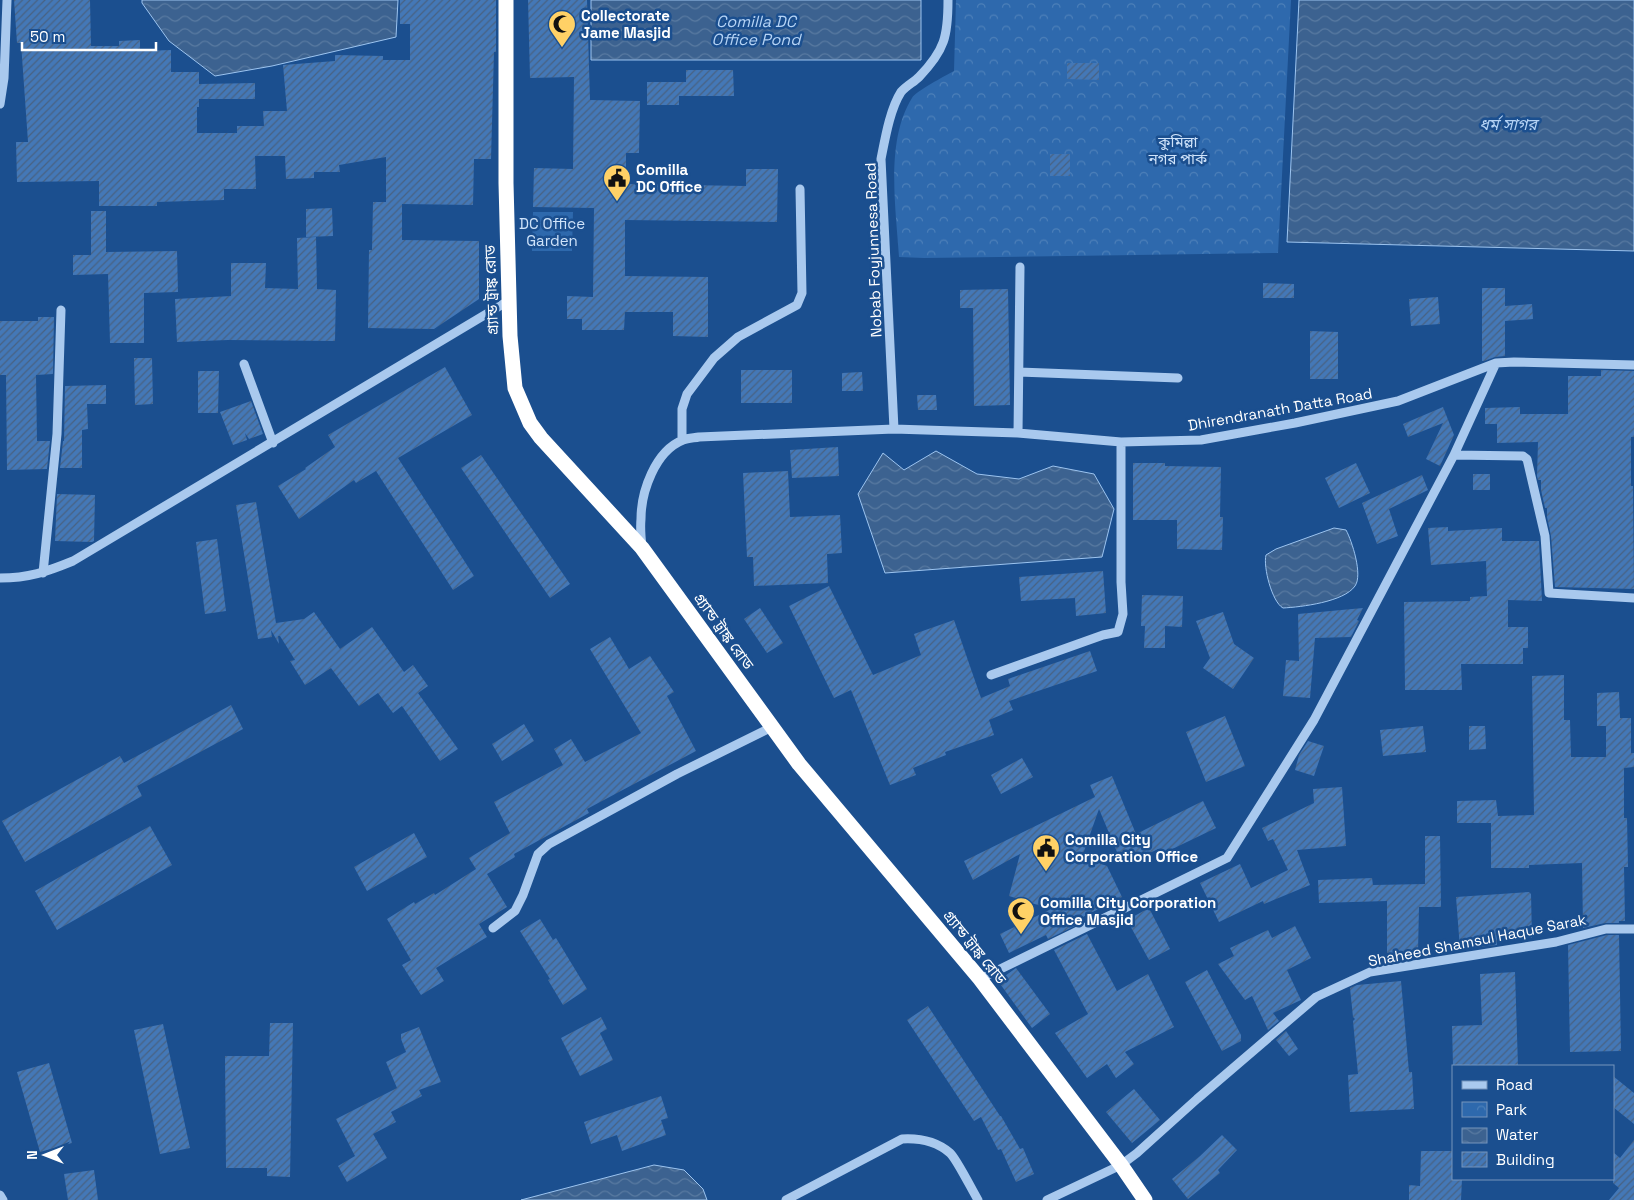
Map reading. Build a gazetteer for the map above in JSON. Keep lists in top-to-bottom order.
{
  "streets": {
    "highway": ["গ্র্যান্ড ট্রাঙ্ক রোড"],
    "street": ["Nobab Foyjunnesa Road", "Dhirendranath Datta Road", "Shaheed Shamsul Haque Sarak"]
  },
  "crossings": [
    ["Nobab Foyjunnesa Road", "Dhirendranath Datta Road"],
    ["গ্র্যান্ড ট্রাঙ্ক রোড", "Shaheed Shamsul Haque Sarak"]
  ],
  "water": ["Comilla DC Office Pond", "ধর্ম সাগর"],
  "parks": ["কুমিল্লা নগর পার্ক", "DC Office Garden"],
  "places": {
    "mosque": ["Collectorate Jame Masjid", "Comilla City Corporation Office Masjid"],
    "public building": ["Comilla DC Office", "Comilla City Corporation Office"]
  },
  "legend": [
    "Road",
    "Park",
    "Water",
    "Building"
  ],
  "scale_bar": "50 m",
  "north": "left"
}
